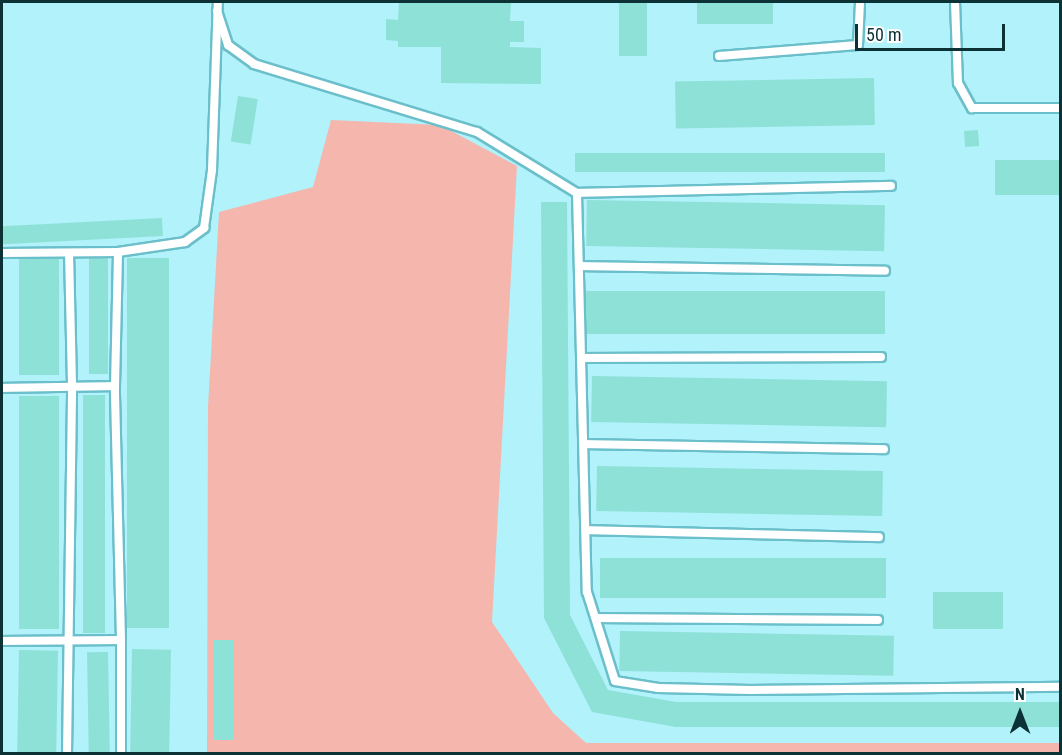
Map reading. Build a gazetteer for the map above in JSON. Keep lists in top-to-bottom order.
{
  "scale_bar": "50 m",
  "north": "top"
}
